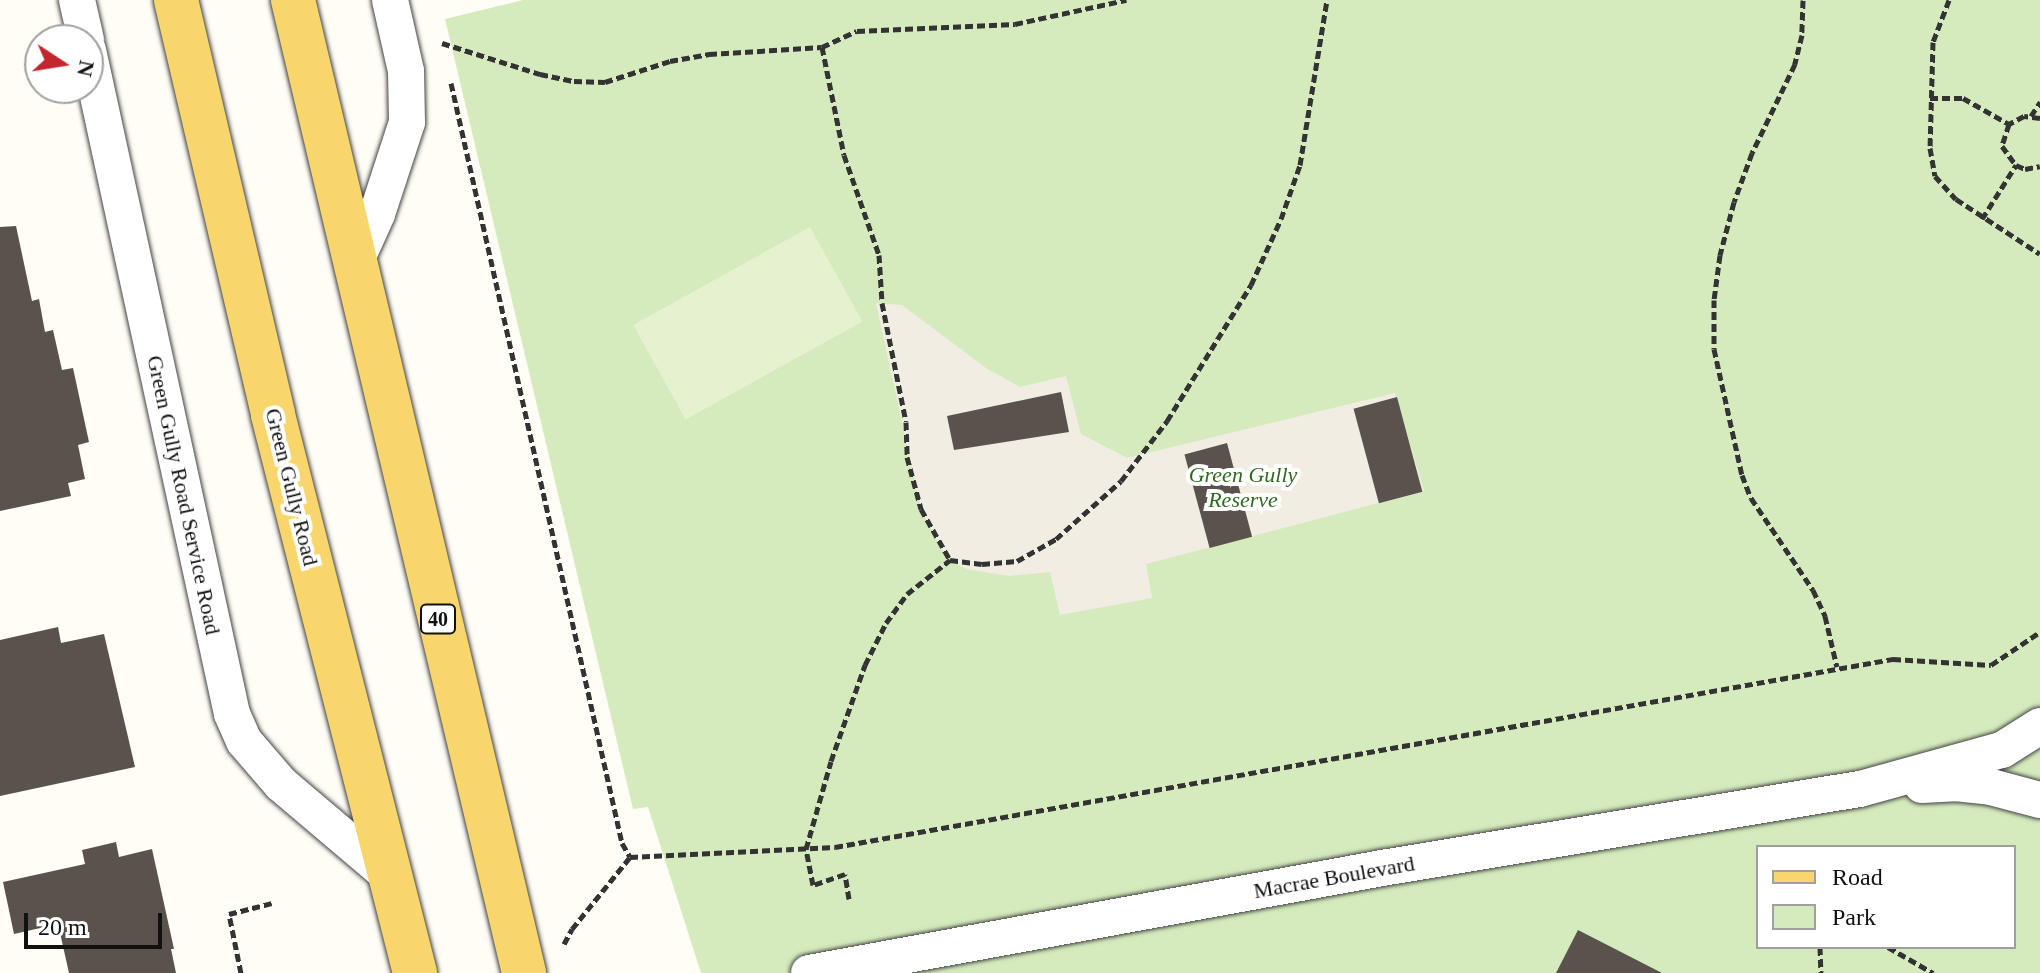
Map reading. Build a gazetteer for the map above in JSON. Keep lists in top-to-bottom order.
{
  "streets": {
    "main road": ["Green Gully Road", "40"],
    "street": ["Green Gully Road Service Road", "Macrae Boulevard"]
  },
  "crossings": [
    ["Green Gully Road", "Green Gully Road Service Road"]
  ],
  "parks": ["Green Gully Reserve"],
  "legend": ["Road", "Park"],
  "scale_bar": "20 m",
  "north": "right"
}
